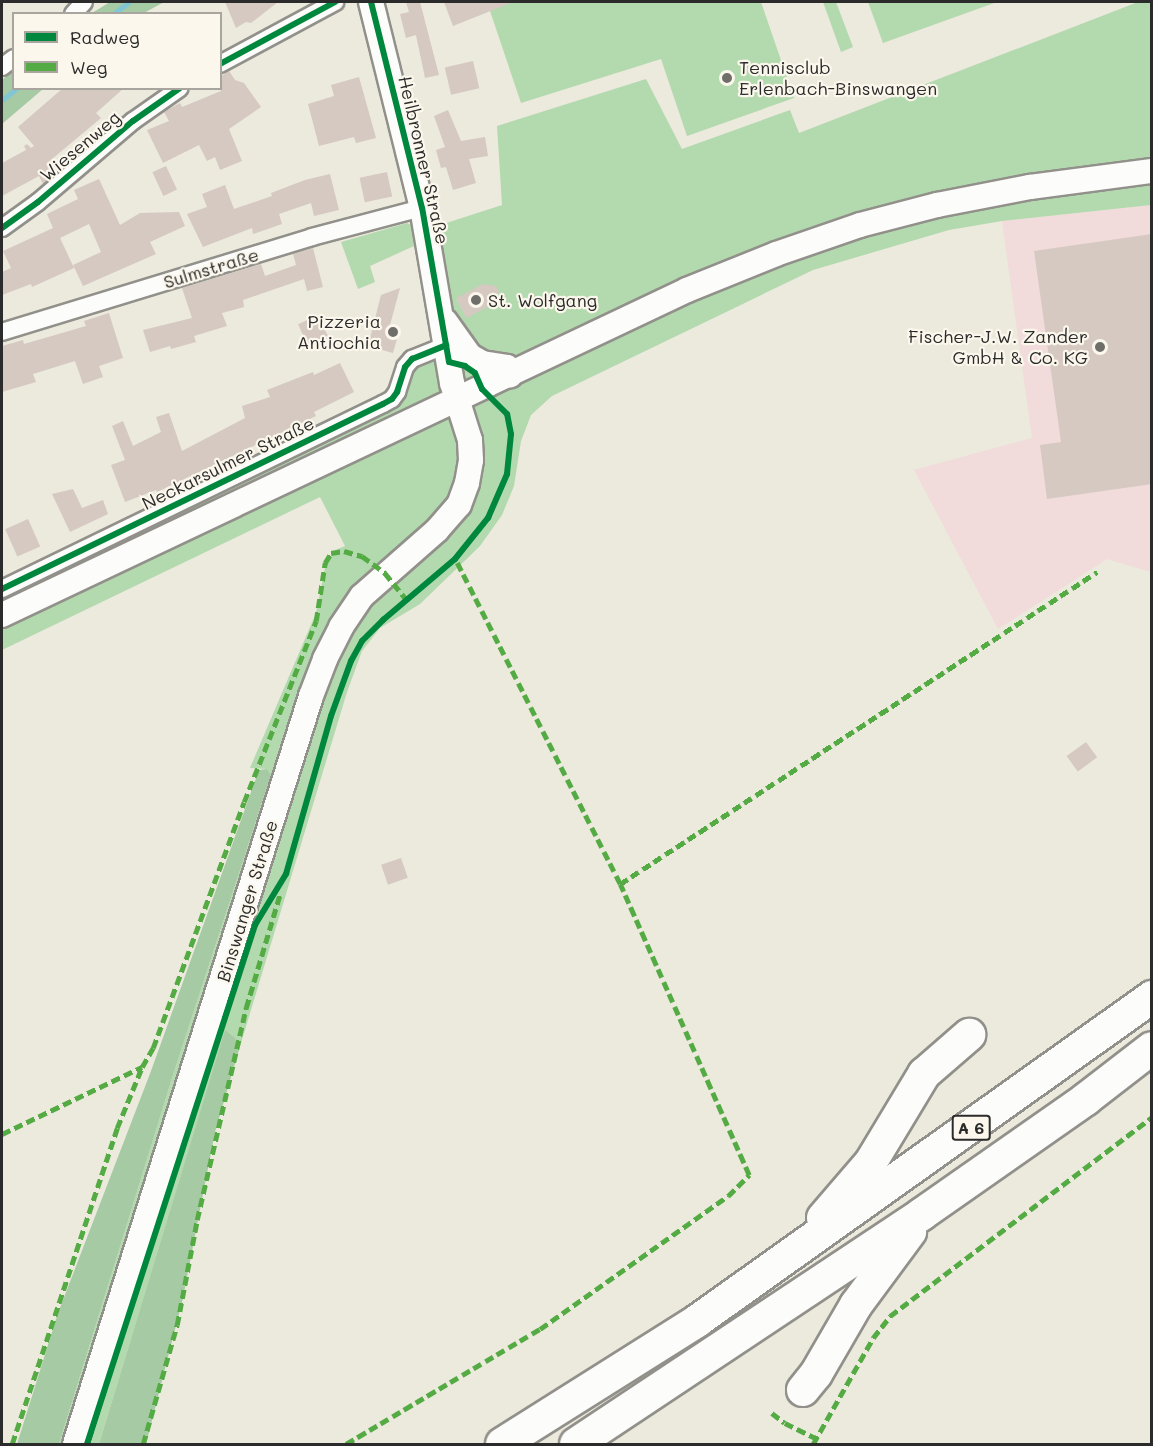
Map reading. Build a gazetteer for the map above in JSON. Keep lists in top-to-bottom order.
{
  "streets": {
    "highway": ["A 6"],
    "main road": ["Heilbronner Straße", "Binswanger Straße"],
    "street": ["Wiesenweg", "Sulmstraße", "Neckarsulmer Straße"]
  },
  "crossings": [
    ["Heilbronner Straße", "Sulmstraße"],
    ["Heilbronner Straße", "Neckarsulmer Straße"],
    ["Heilbronner Straße", "Binswanger Straße"]
  ],
  "places": [
    "Tennisclub Erlenbach-Binswangen",
    "St. Wolfgang",
    "Pizzeria Antiochia",
    "Fischer-J.W. Zander GmbH & Co. KG"
  ],
  "legend": ["Radweg", "Weg"]
}
